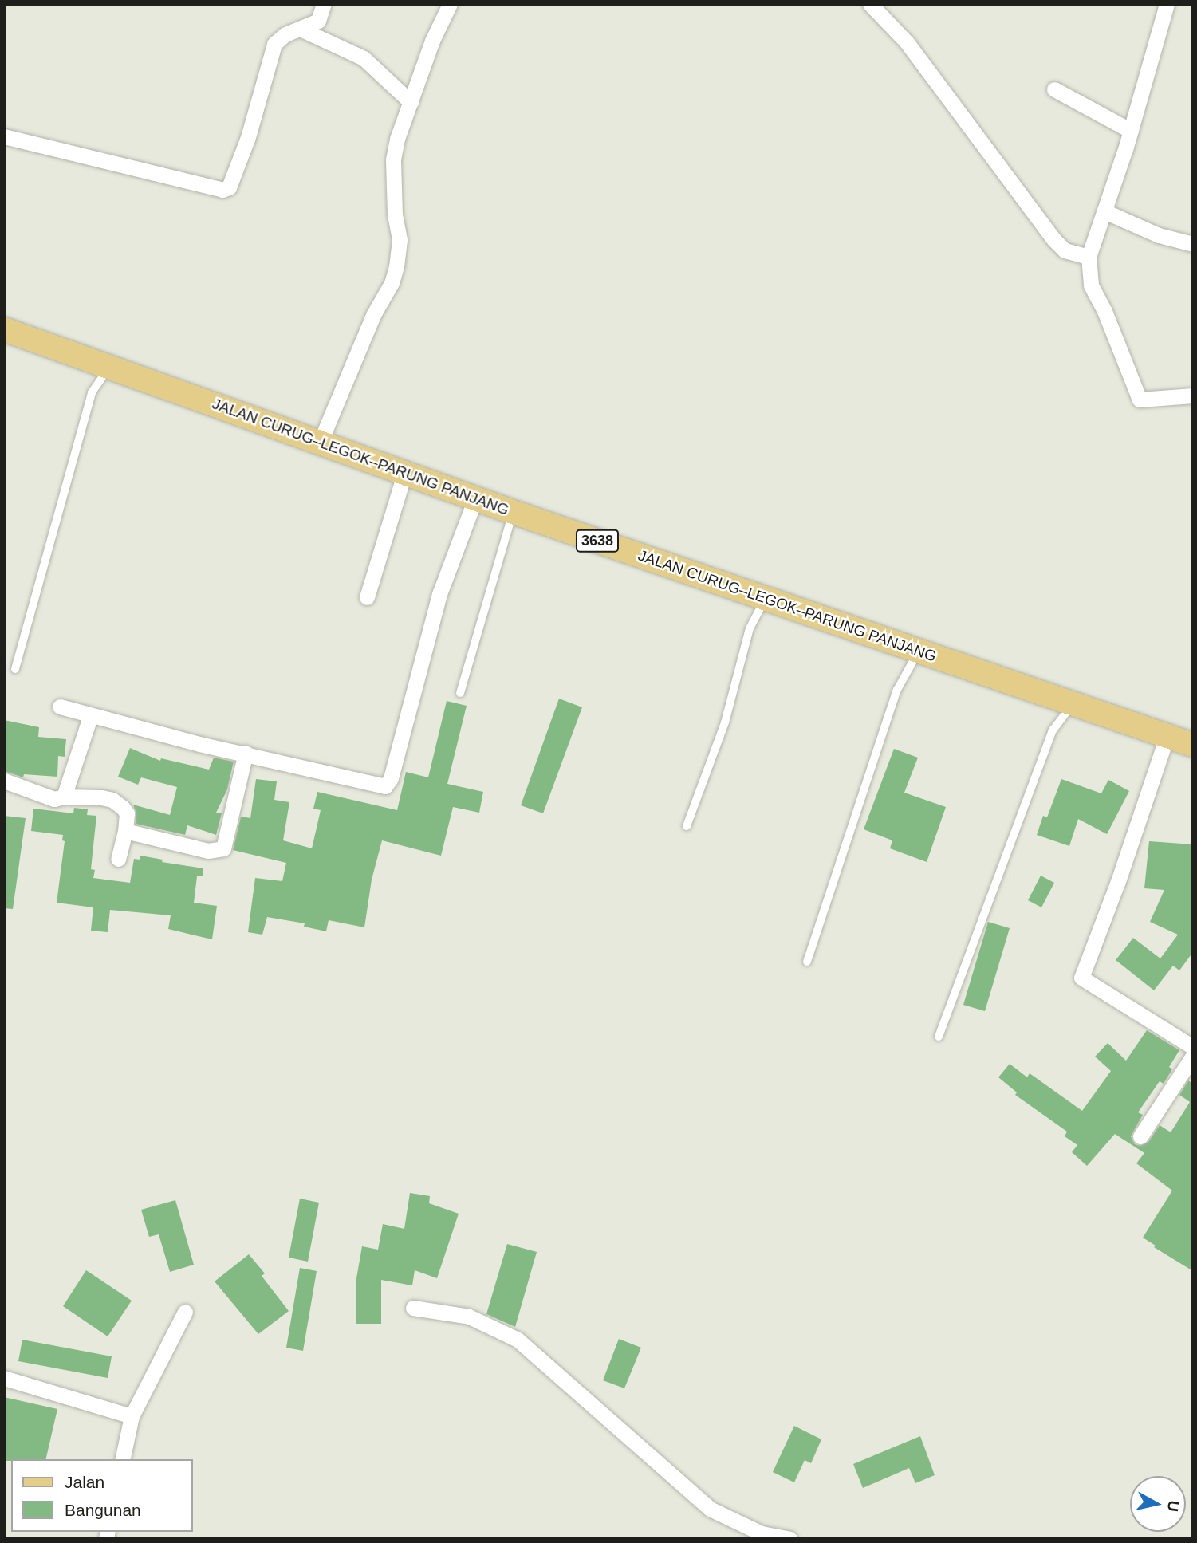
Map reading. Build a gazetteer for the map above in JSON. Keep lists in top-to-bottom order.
{
  "streets": {
    "main road": ["JALAN CURUG–LEGOK–PARUNG PANJANG", "3638"]
  },
  "legend": ["Jalan", "Bangunan"],
  "north": "right"
}
